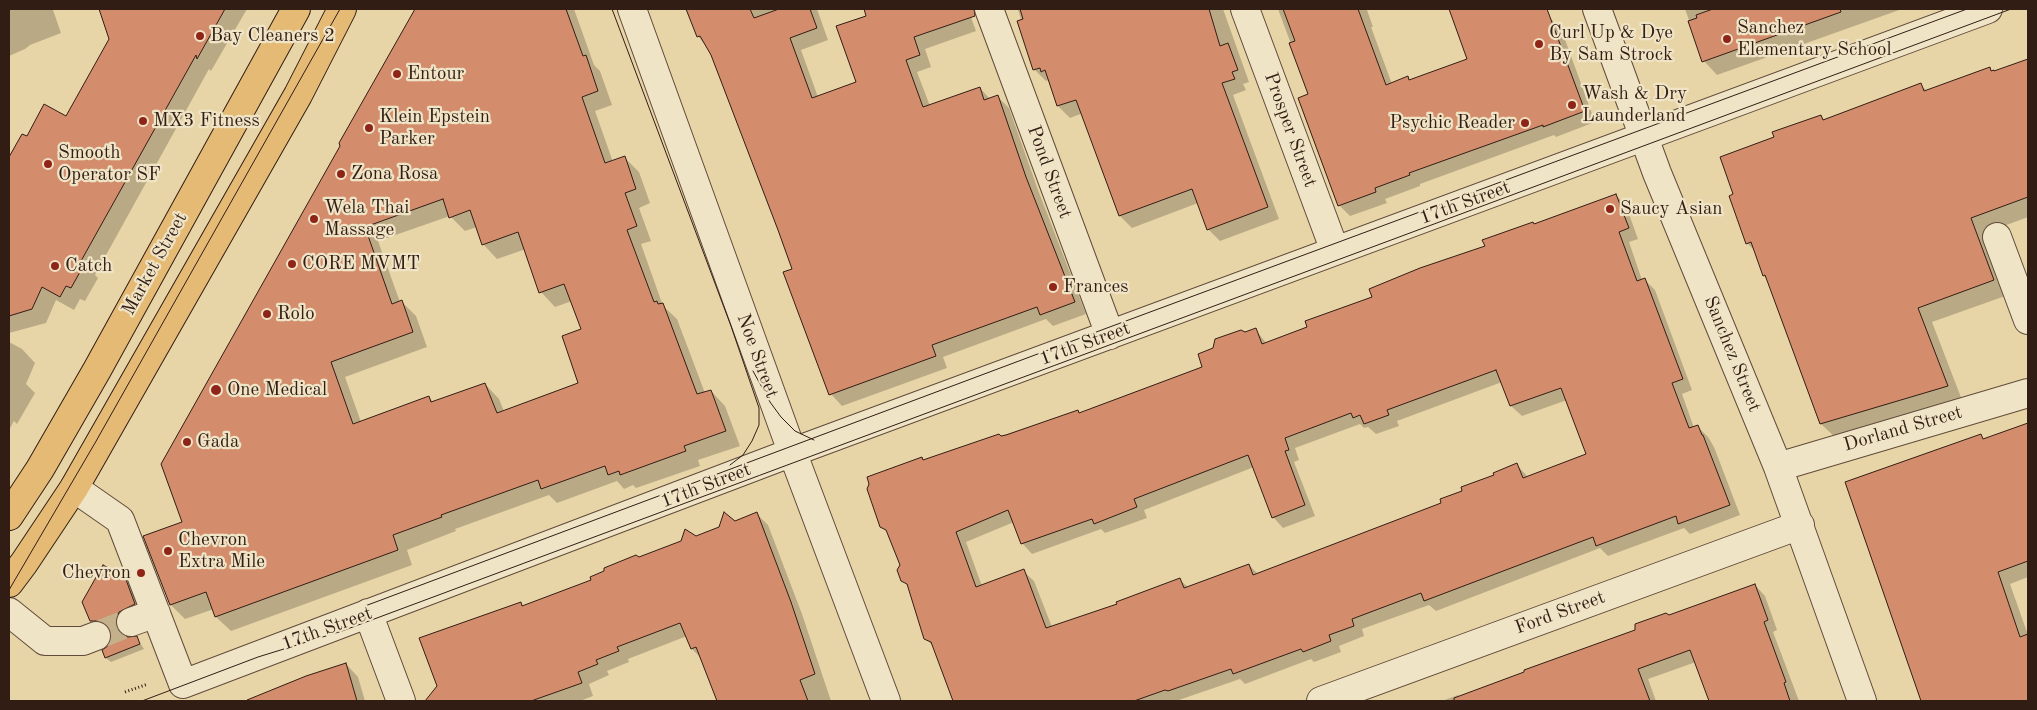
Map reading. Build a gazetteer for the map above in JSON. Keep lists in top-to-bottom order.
{
  "streets": {
    "main road": ["Market Street"],
    "street": [
      "Prosper Street",
      "Pond Street",
      "17th Street",
      "Sanchez Street",
      "Noe Street",
      "Dorland Street",
      "Ford Street"
    ]
  },
  "crossings": [
    ["Prosper Street", "17th Street"],
    ["Pond Street", "17th Street"],
    ["17th Street", "Sanchez Street"],
    ["17th Street", "Noe Street"],
    ["Sanchez Street", "Dorland Street"],
    ["Sanchez Street", "Ford Street"]
  ],
  "places": [
    "Bay Cleaners 2",
    "Sanchez Elementary School",
    "Curl Up & Dye By Sam Strock",
    "Entour",
    "Wash & Dry Launderland",
    "MX3 Fitness",
    "Psychic Reader",
    "Klein Epstein Parker",
    "Smooth Operator SF",
    "Zona Rosa",
    "Saucy Asian",
    "Wela Thai Massage",
    "CORE MVMT",
    "Catch",
    "Frances",
    "Rolo",
    "One Medical",
    "Gada",
    "Chevron Extra Mile",
    "Chevron"
  ]
}
